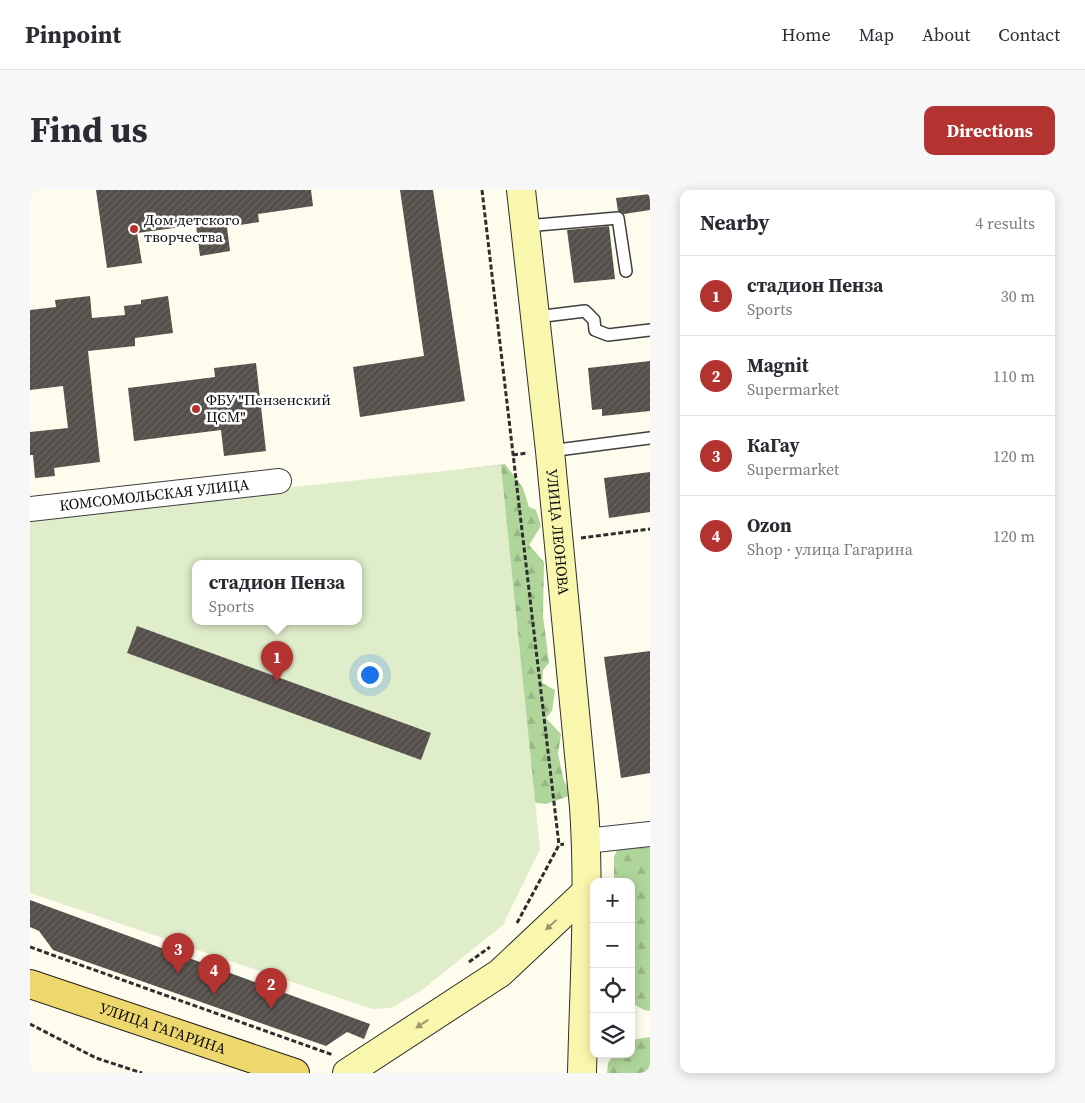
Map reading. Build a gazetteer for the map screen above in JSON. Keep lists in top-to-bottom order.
{
  "streets": {
    "main road": ["УЛИЦА ЛЕОНОВА", "УЛИЦА ГАГАРИНА"],
    "street": ["КОМСОМОЛЬСКАЯ УЛИЦА"]
  },
  "places": ["Дом детского творчества", "ФБУ \"Пензенский ЦСМ\""],
  "page": {
    "header": "Pinpoint",
    "nav": [
      "Home",
      "Map",
      "About",
      "Contact"
    ],
    "title": "Find us",
    "buttons": "Directions",
    "heading": ["Nearby", "4 results"],
    "list": [
      {
        "mark": "1",
        "name": "стадион Пенза",
        "note": "Sports",
        "value": "30 m"
      },
      {
        "mark": "2",
        "name": "Magnit",
        "note": "Supermarket",
        "value": "110 m"
      },
      {
        "mark": "3",
        "name": "КаГау",
        "note": "Supermarket",
        "value": "120 m"
      },
      {
        "mark": "4",
        "name": "Ozon",
        "note": "Shop · улица Гагарина",
        "value": "120 m"
      }
    ],
    "popup": ["стадион Пенза", "Sports"],
    "pins": [
      "1",
      "3",
      "4",
      "2"
    ],
    "map_buttons": ["+", "−"]
  }
}
